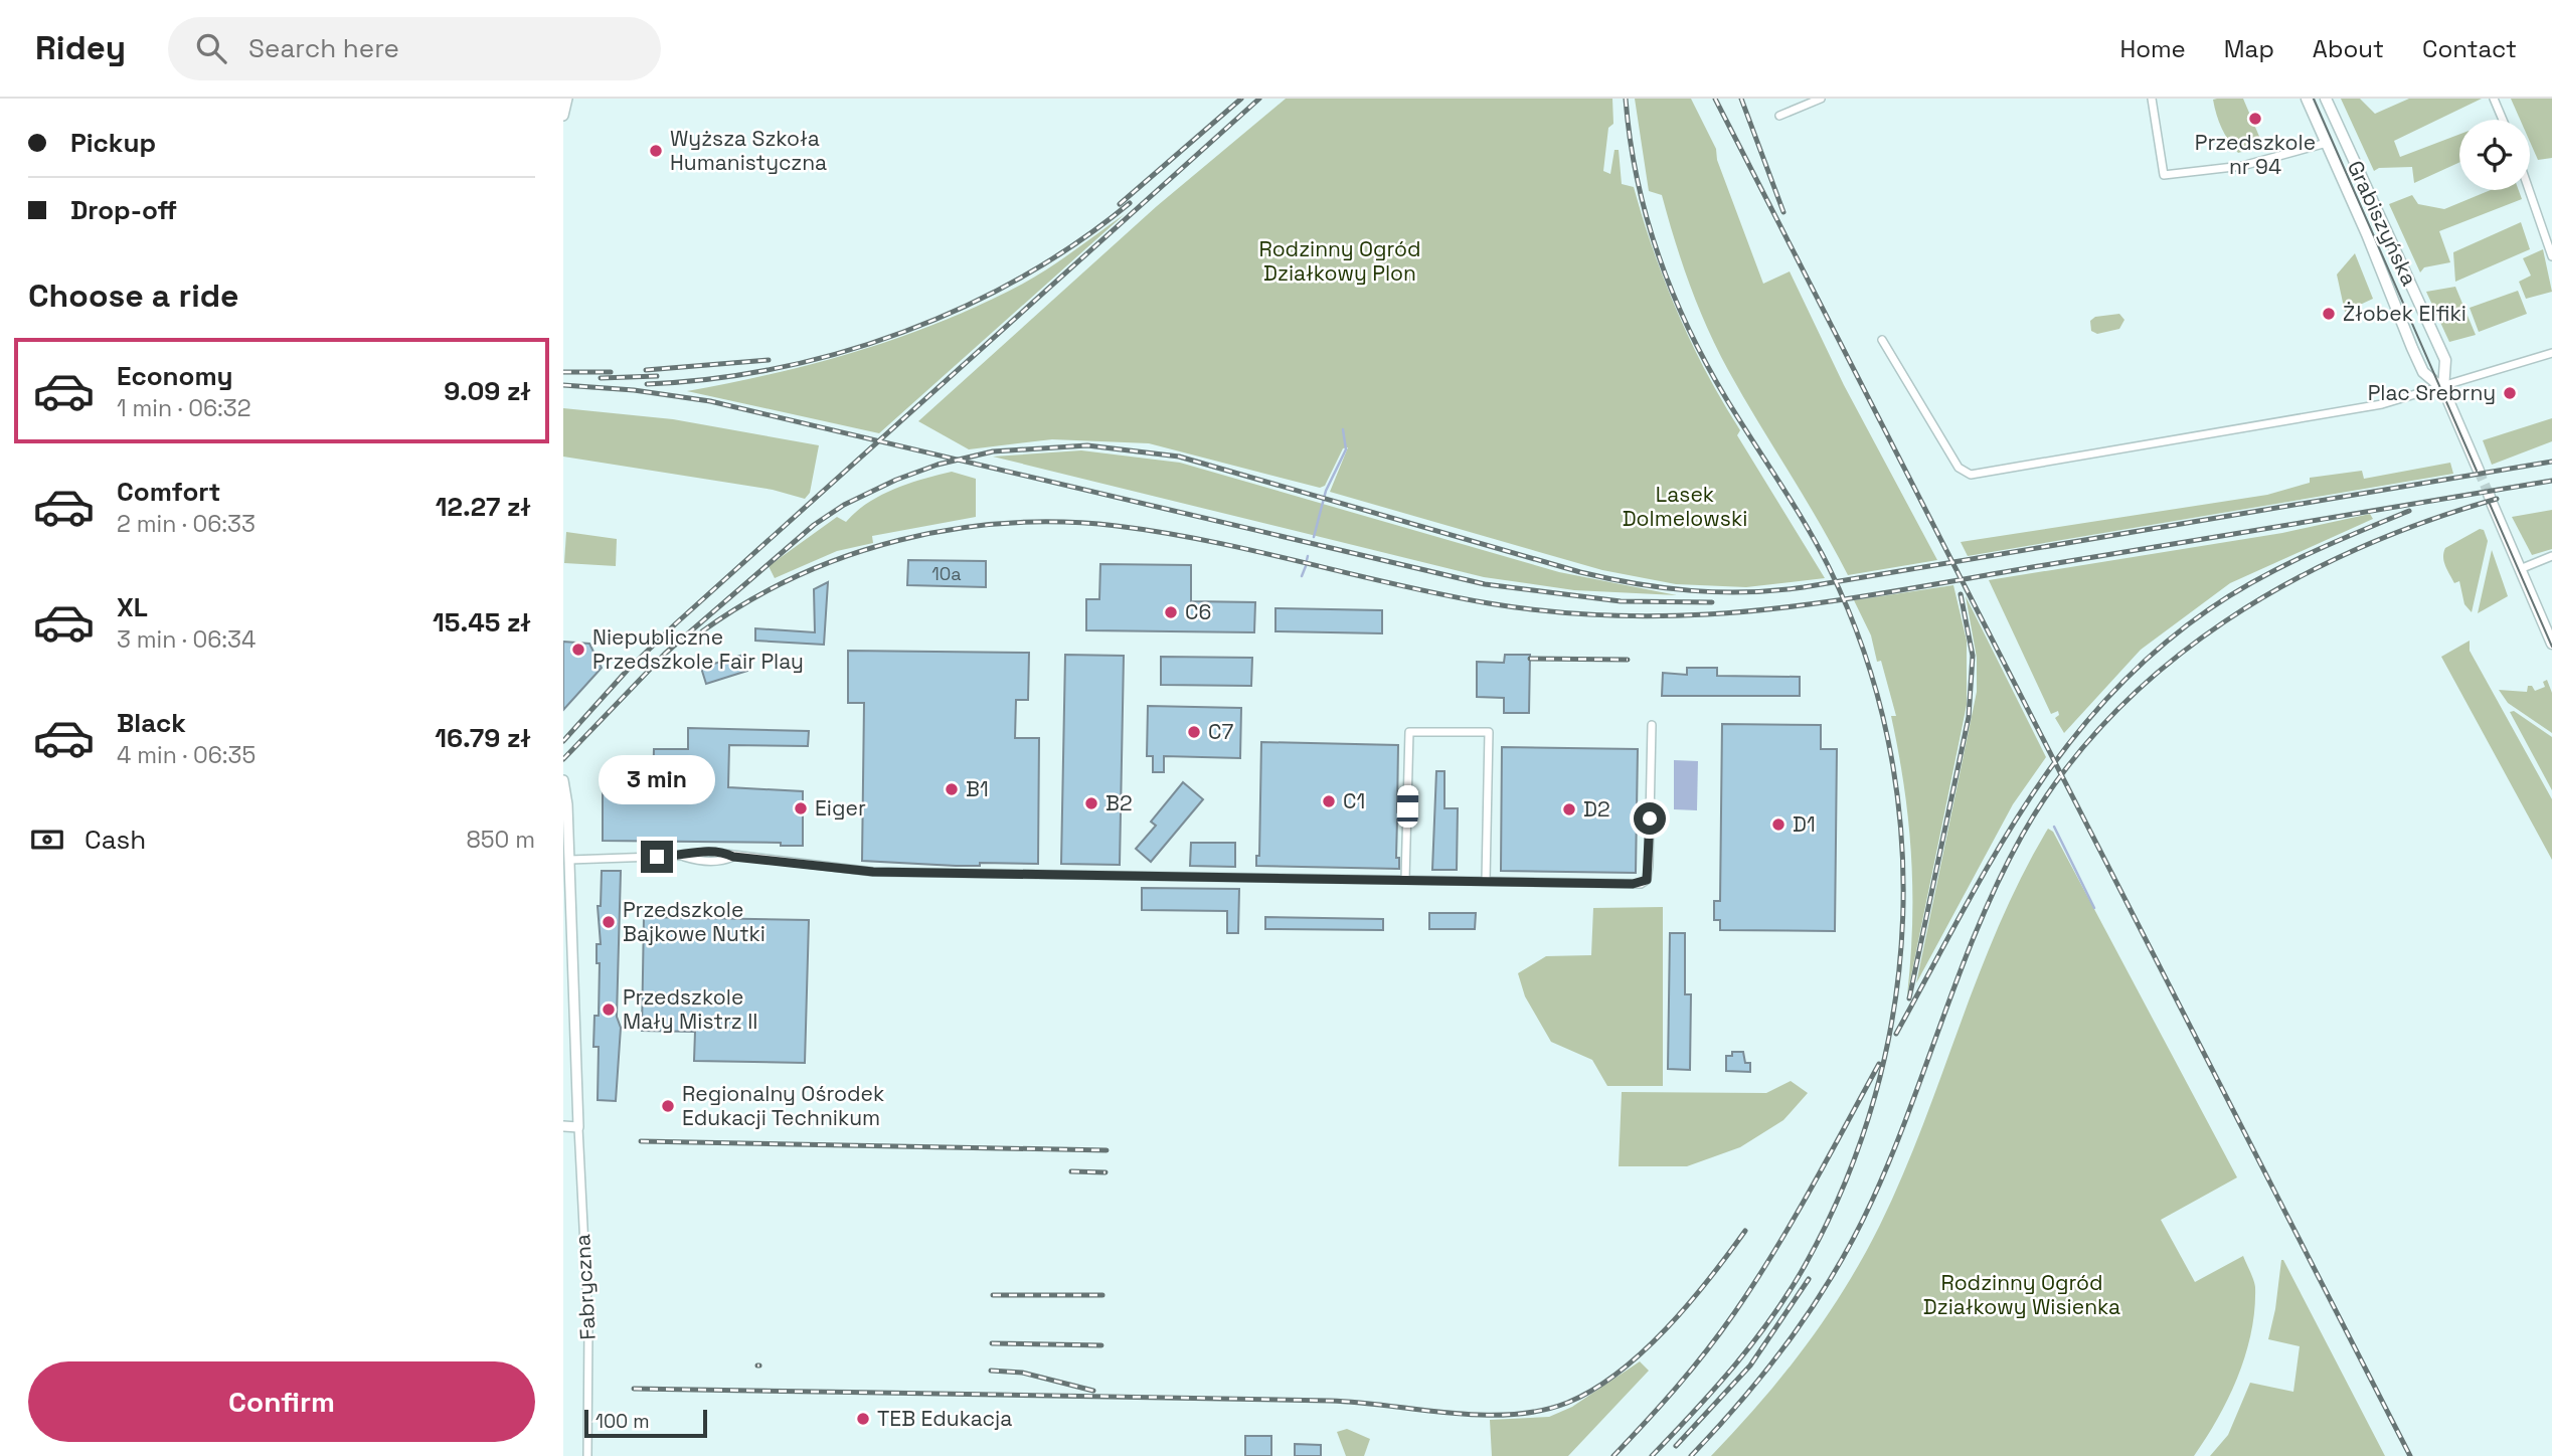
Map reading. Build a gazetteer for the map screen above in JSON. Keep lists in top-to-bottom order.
{
  "streets": {
    "main road": ["Grabiszyńska"],
    "street": ["Fabryczna"]
  },
  "parks": ["Rodzinny Ogród Działkowy Plon", "Lasek Dolmelowski", "Rodzinny Ogród Działkowy Wisienka"],
  "places": [
    "Przedszkole nr 94",
    "Wyższa Szkoła Humanistyczna",
    "Żłobek Elfiki",
    "Plac Srebrny",
    "C6",
    "Niepubliczne Przedszkole Fair Play",
    "C7",
    "B1",
    "C1",
    "B2",
    "Eiger",
    "D2",
    "D1",
    "Przedszkole Bajkowe Nutki",
    "Przedszkole Mały Mistrz II",
    "Regionalny Ośrodek Edukacji Technikum",
    "TEB Edukacja"
  ],
  "house_numbers": ["10a"],
  "scale_bar": "100 m",
  "page": {
    "header": "Ridey",
    "search": "Search here",
    "nav": [
      "Home",
      "Map",
      "About",
      "Contact"
    ],
    "banner": ["Pickup", "Drop-off"],
    "heading": "Choose a ride",
    "list": [
      {
        "name": "Economy",
        "note": "1 min · 06:32",
        "value": "9.09 zł"
      },
      {
        "name": "Comfort",
        "note": "2 min · 06:33",
        "value": "12.27 zł"
      },
      {
        "name": "XL",
        "note": "3 min · 06:34",
        "value": "15.45 zł"
      },
      {
        "name": "Black",
        "note": "4 min · 06:35",
        "value": "16.79 zł"
      }
    ],
    "bubble": "3 min",
    "pay": ["Cash", "850 m"],
    "buttons": "Confirm",
    "scale": "100 m"
  }
}
